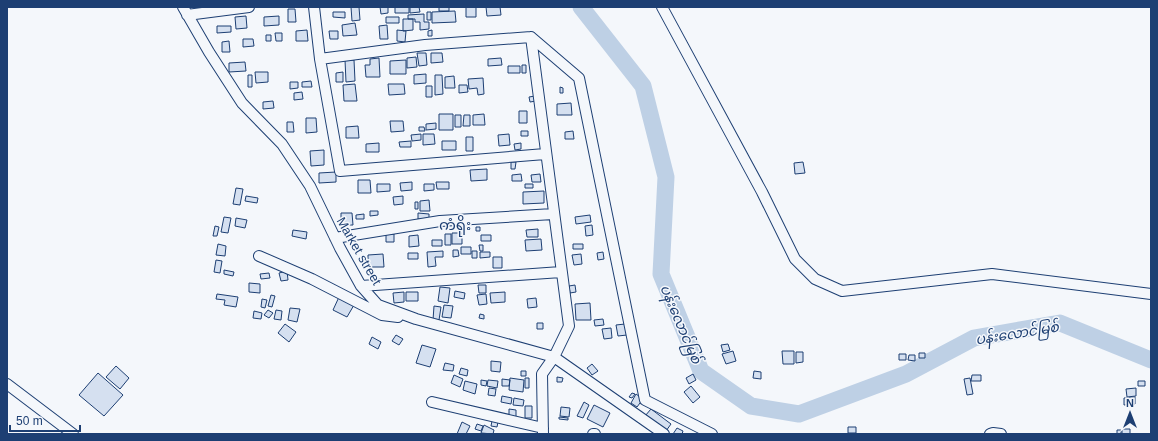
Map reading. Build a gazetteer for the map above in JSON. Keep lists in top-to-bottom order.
{
  "streets": {
    "street": ["Market street"]
  },
  "districts": ["ကံရိုး"],
  "water": ["ပန်းလောင်မြစ်"],
  "scale_bar": "50 m",
  "north": "top"
}
